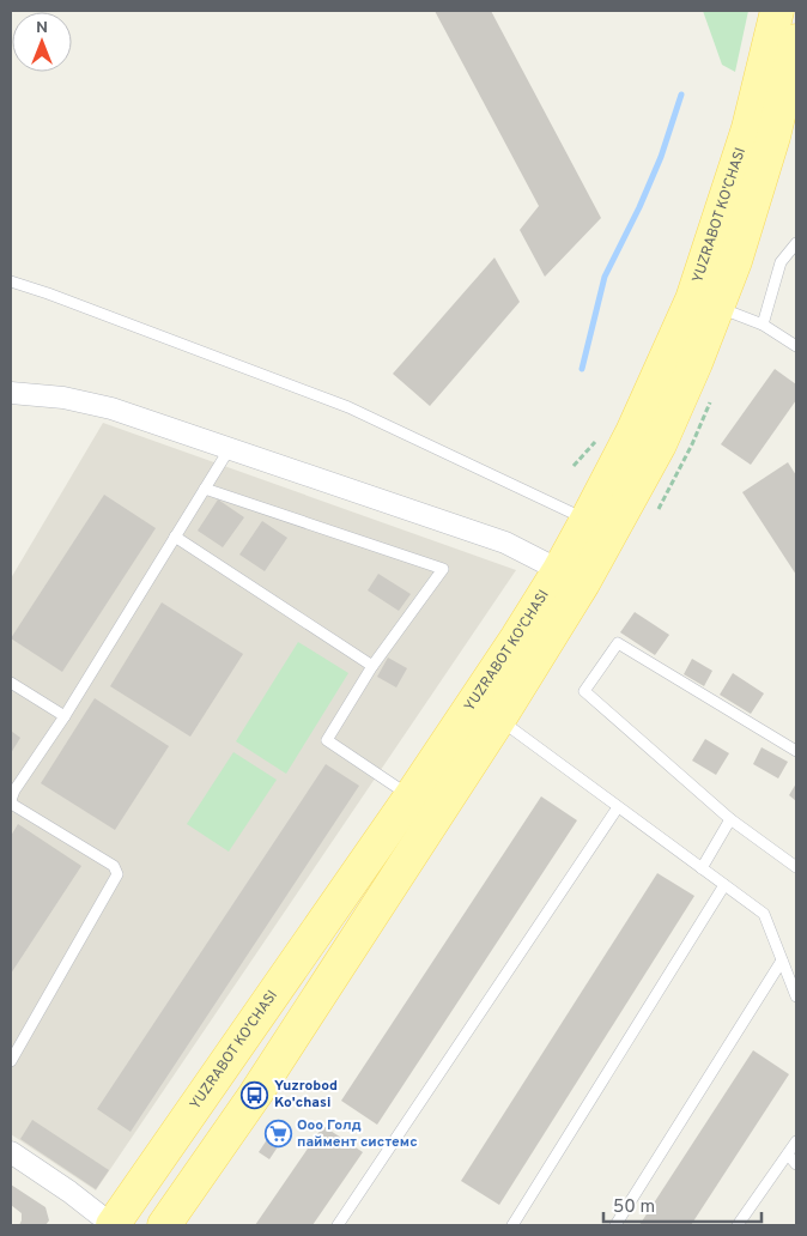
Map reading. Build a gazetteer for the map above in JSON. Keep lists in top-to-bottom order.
{
  "streets": {
    "main road": ["YUZRABOT KO'CHASI"]
  },
  "places": {
    "bus stop": ["Yuzrobod Ko'chasi"],
    "supermarket": ["Ооо Голд паймент системс"]
  },
  "scale_bar": "50 m",
  "north": "top"
}
